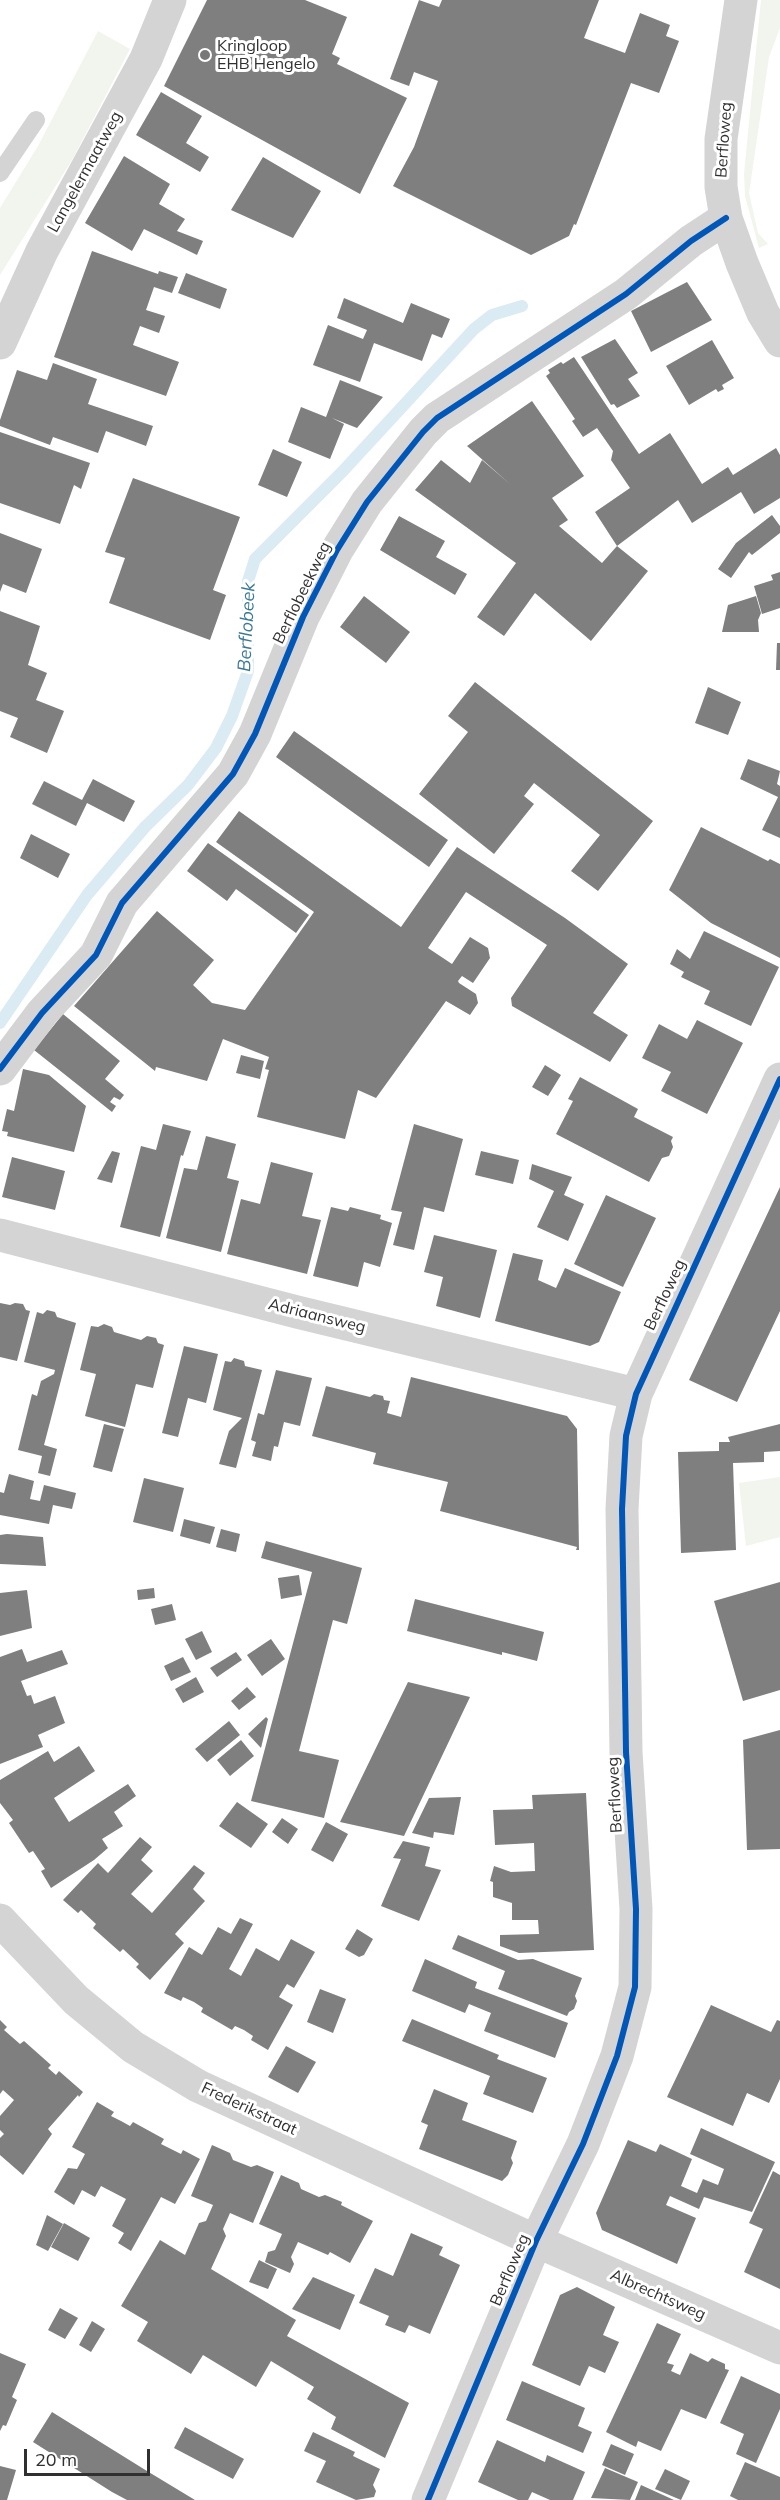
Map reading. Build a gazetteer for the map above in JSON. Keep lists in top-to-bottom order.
{
  "streets": {
    "street": [
      "Berfloweg",
      "Langelermaatweg",
      "Berflobeekweg",
      "Adriaansweg",
      "Frederikstraat",
      "Albrechtsweg"
    ]
  },
  "crossings": [
    ["Berfloweg", "Berflobeekweg"],
    ["Berfloweg", "Adriaansweg"],
    ["Berfloweg", "Frederikstraat"],
    ["Berfloweg", "Albrechtsweg"],
    ["Frederikstraat", "Albrechtsweg"]
  ],
  "water": ["Berflobeek"],
  "places": ["Kringloop EHB Hengelo"],
  "scale_bar": "20 m"
}
